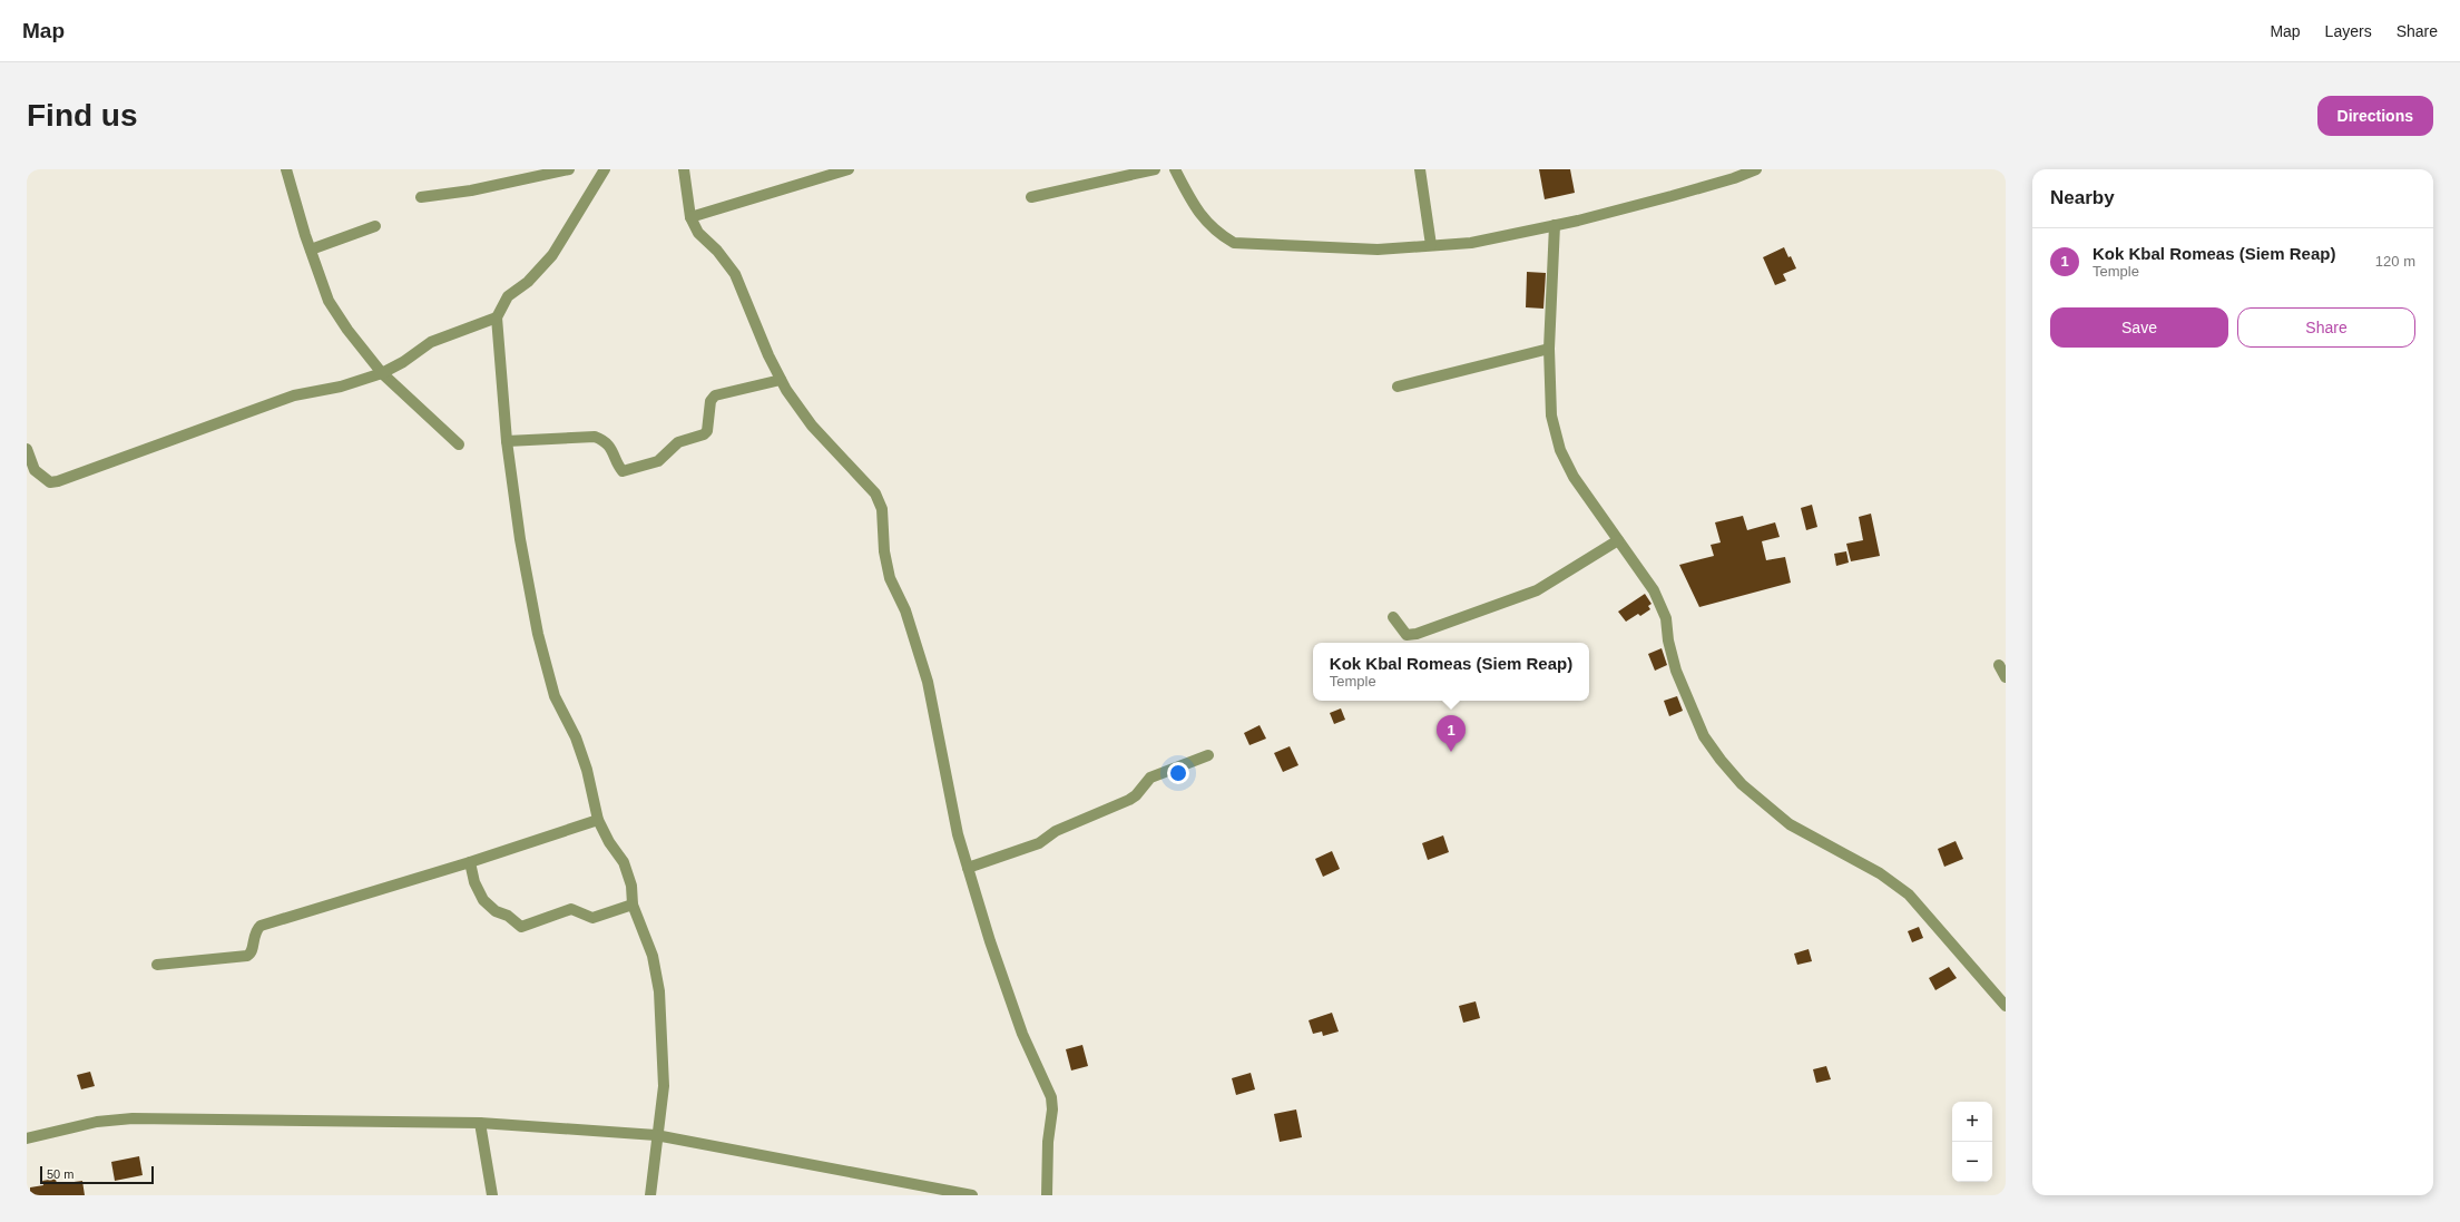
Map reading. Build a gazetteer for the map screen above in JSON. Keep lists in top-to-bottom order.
{
  "scale_bar": "50 m",
  "page": {
    "header": "Map",
    "nav": ["Map", "Layers", "Share"],
    "buttons": [
      "Directions",
      ["Save", "Share"]
    ],
    "title": "Find us",
    "heading": "Nearby",
    "list": [
      {
        "mark": "1",
        "name": "Kok Kbal Romeas (Siem Reap)",
        "note": "Temple",
        "value": "120 m"
      }
    ],
    "popup": ["Kok Kbal Romeas (Siem Reap)", "Temple"],
    "pins": "1",
    "map_buttons": ["+", "−"],
    "scale": "50 m"
  }
}
